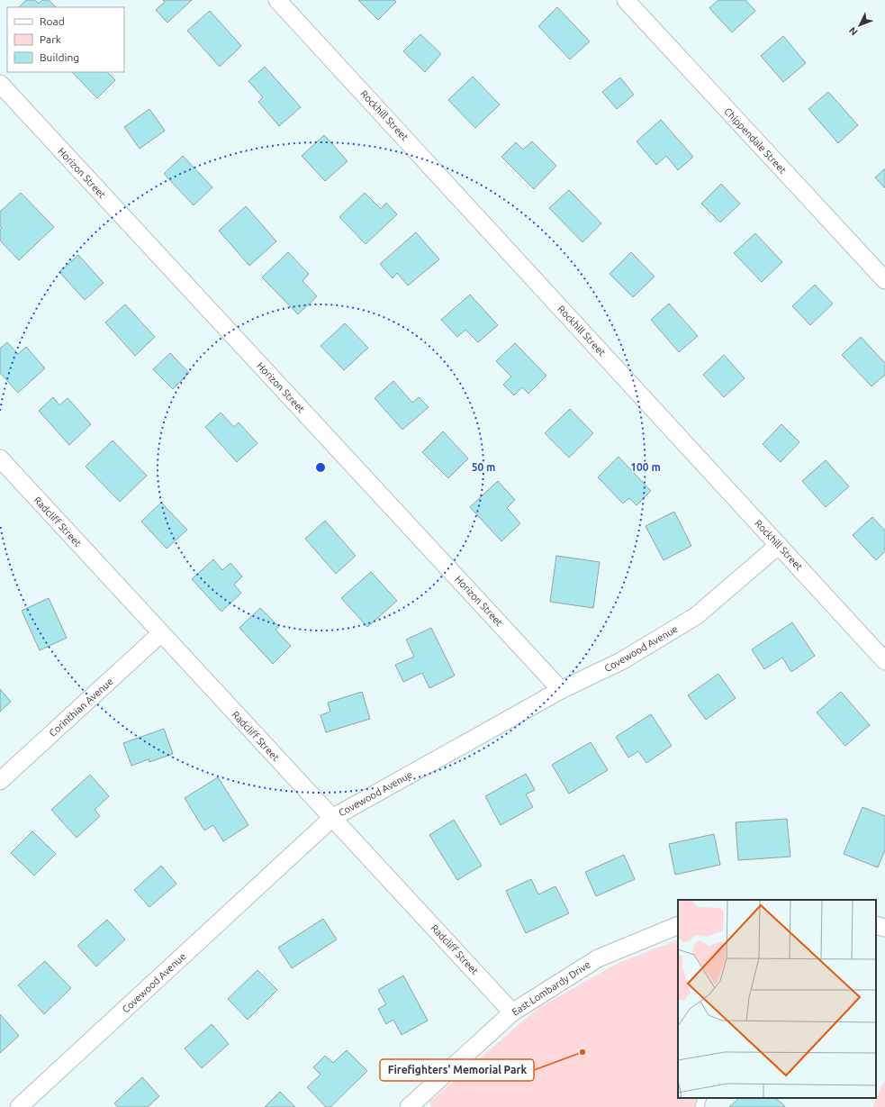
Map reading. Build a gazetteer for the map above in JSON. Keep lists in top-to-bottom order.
{
  "streets": {
    "street": [
      "Rockhill Street",
      "Chippendale Street",
      "Horizon Street",
      "Radcliff Street",
      "Covewood Avenue",
      "Corinthian Avenue",
      "East Lombardy Drive"
    ]
  },
  "crossings": [
    ["Rockhill Street", "Covewood Avenue"],
    ["Horizon Street", "Covewood Avenue"],
    ["Radcliff Street", "Covewood Avenue"],
    ["Radcliff Street", "Corinthian Avenue"],
    ["Radcliff Street", "East Lombardy Drive"]
  ],
  "places": ["Firefighters' Memorial Park"],
  "legend": ["Road", "Park", "Building"],
  "north": "bottom left",
  "rings": ["50 m", "100 m"]
}
